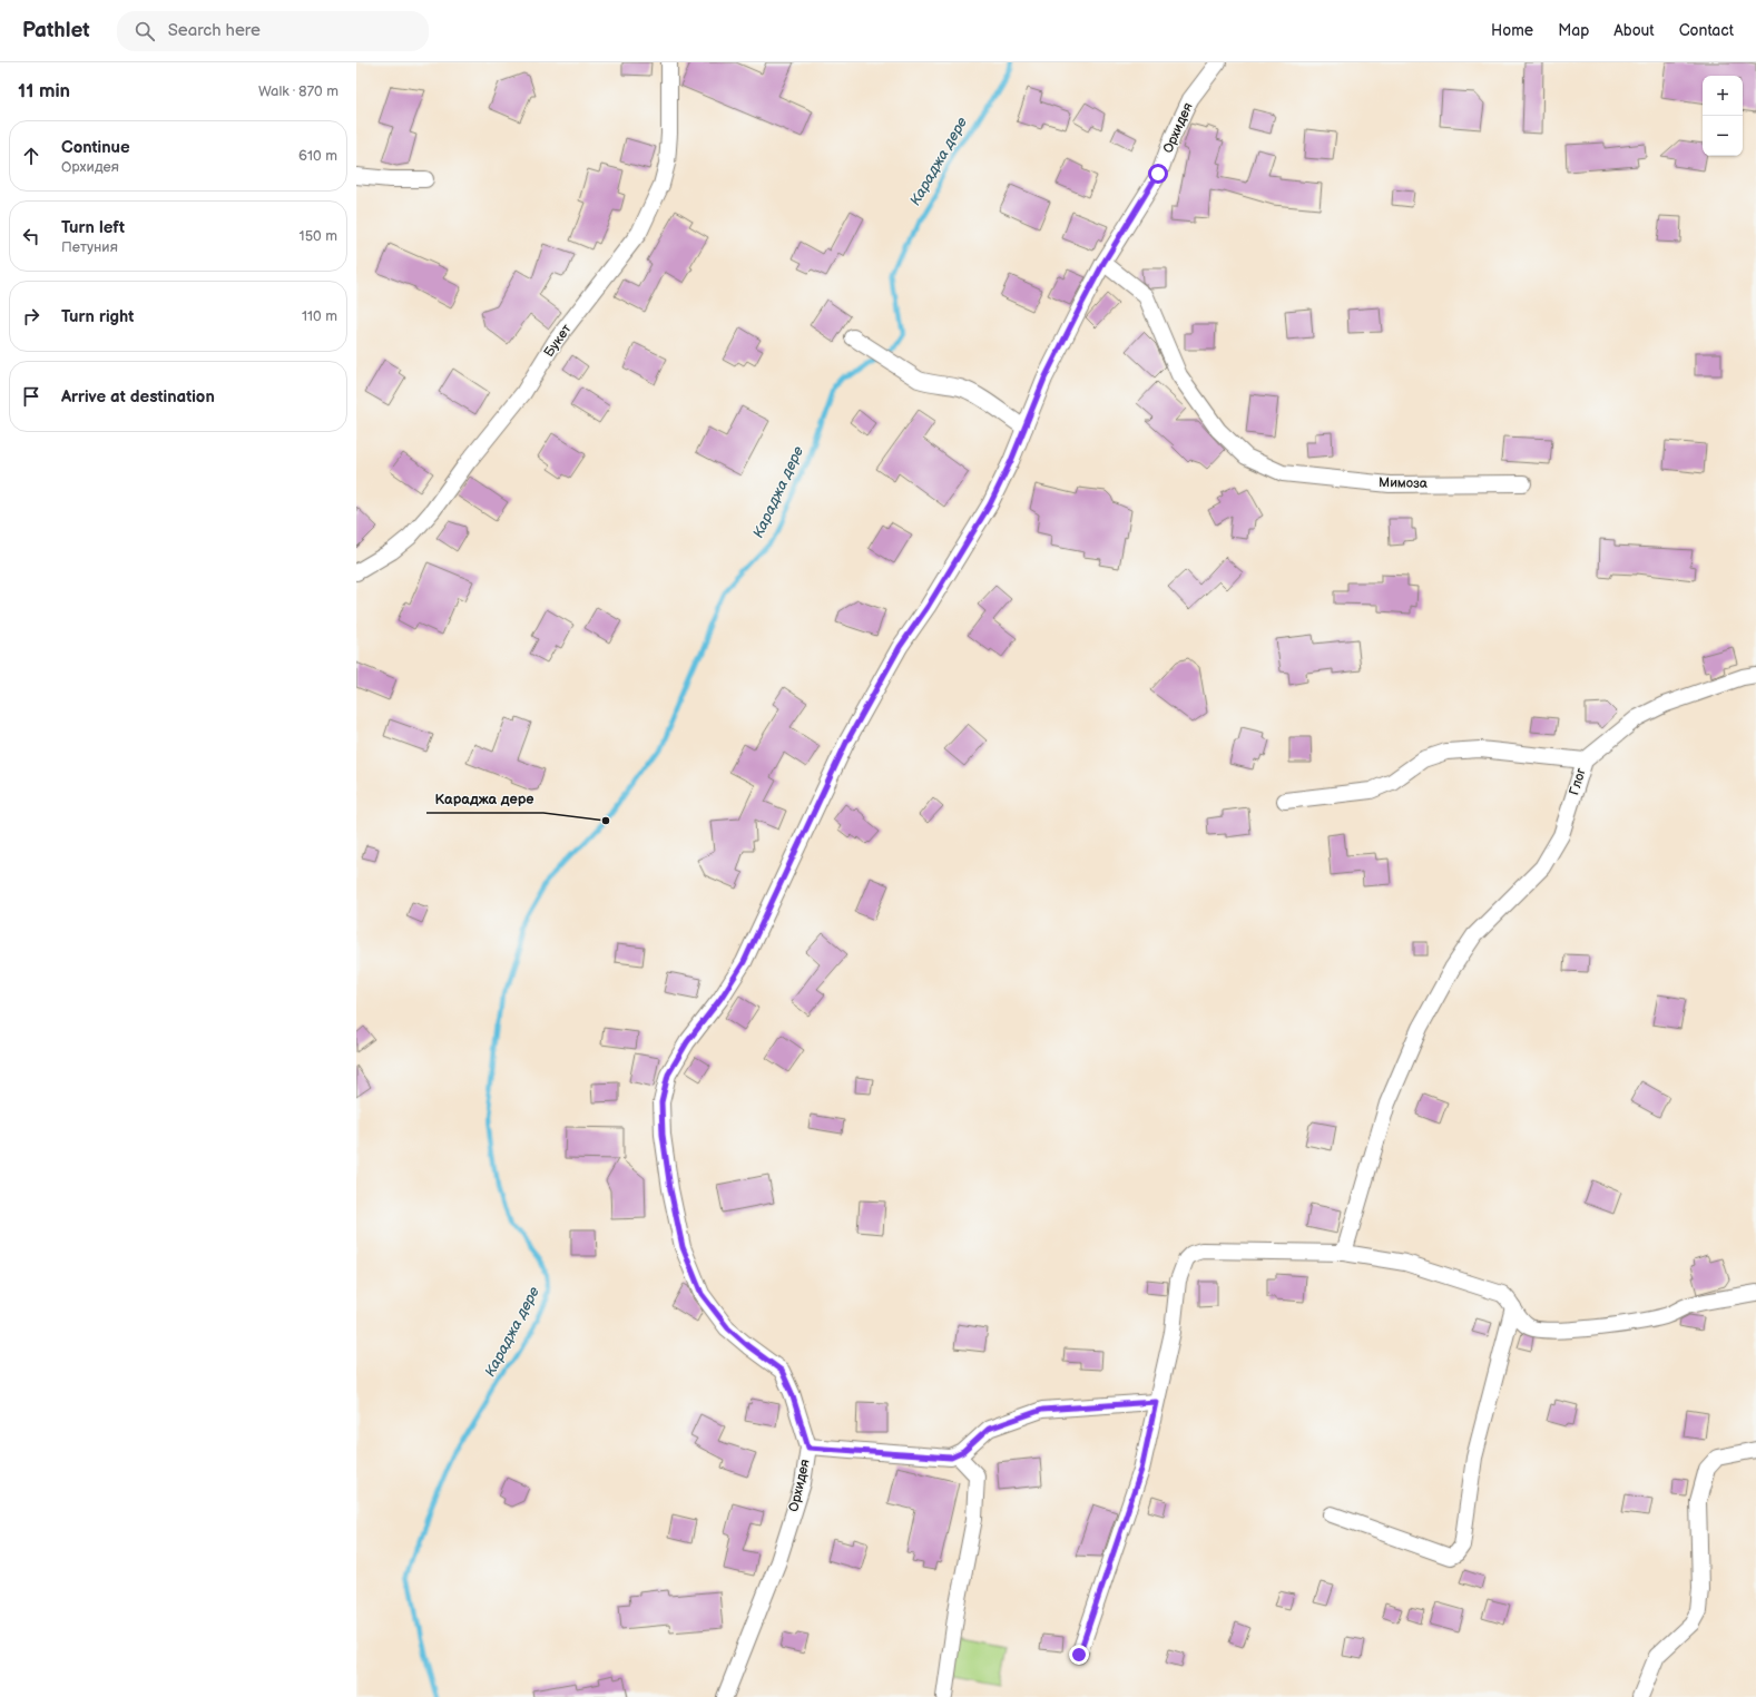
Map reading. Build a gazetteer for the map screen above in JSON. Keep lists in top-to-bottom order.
{
  "streets": {
    "street": [
      "Орхидея",
      "Букет",
      "Мимоза",
      "Глог"
    ]
  },
  "crossings": [
    ["Орхидея", "Мимоза"]
  ],
  "water": ["Караджа дере"],
  "places": ["Караджа дере"],
  "page": {
    "header": "Pathlet",
    "search": "Search here",
    "nav": [
      "Home",
      "Map",
      "About",
      "Contact"
    ],
    "heading": ["11 min", "Walk · 870 m"],
    "map_buttons": ["+", "−"],
    "list": [
      ["Continue", "Орхидея", "610 m"],
      ["Turn left", "Петуния", "150 m"],
      ["Turn right", "110 m"],
      "Arrive at destination"
    ]
  }
}
